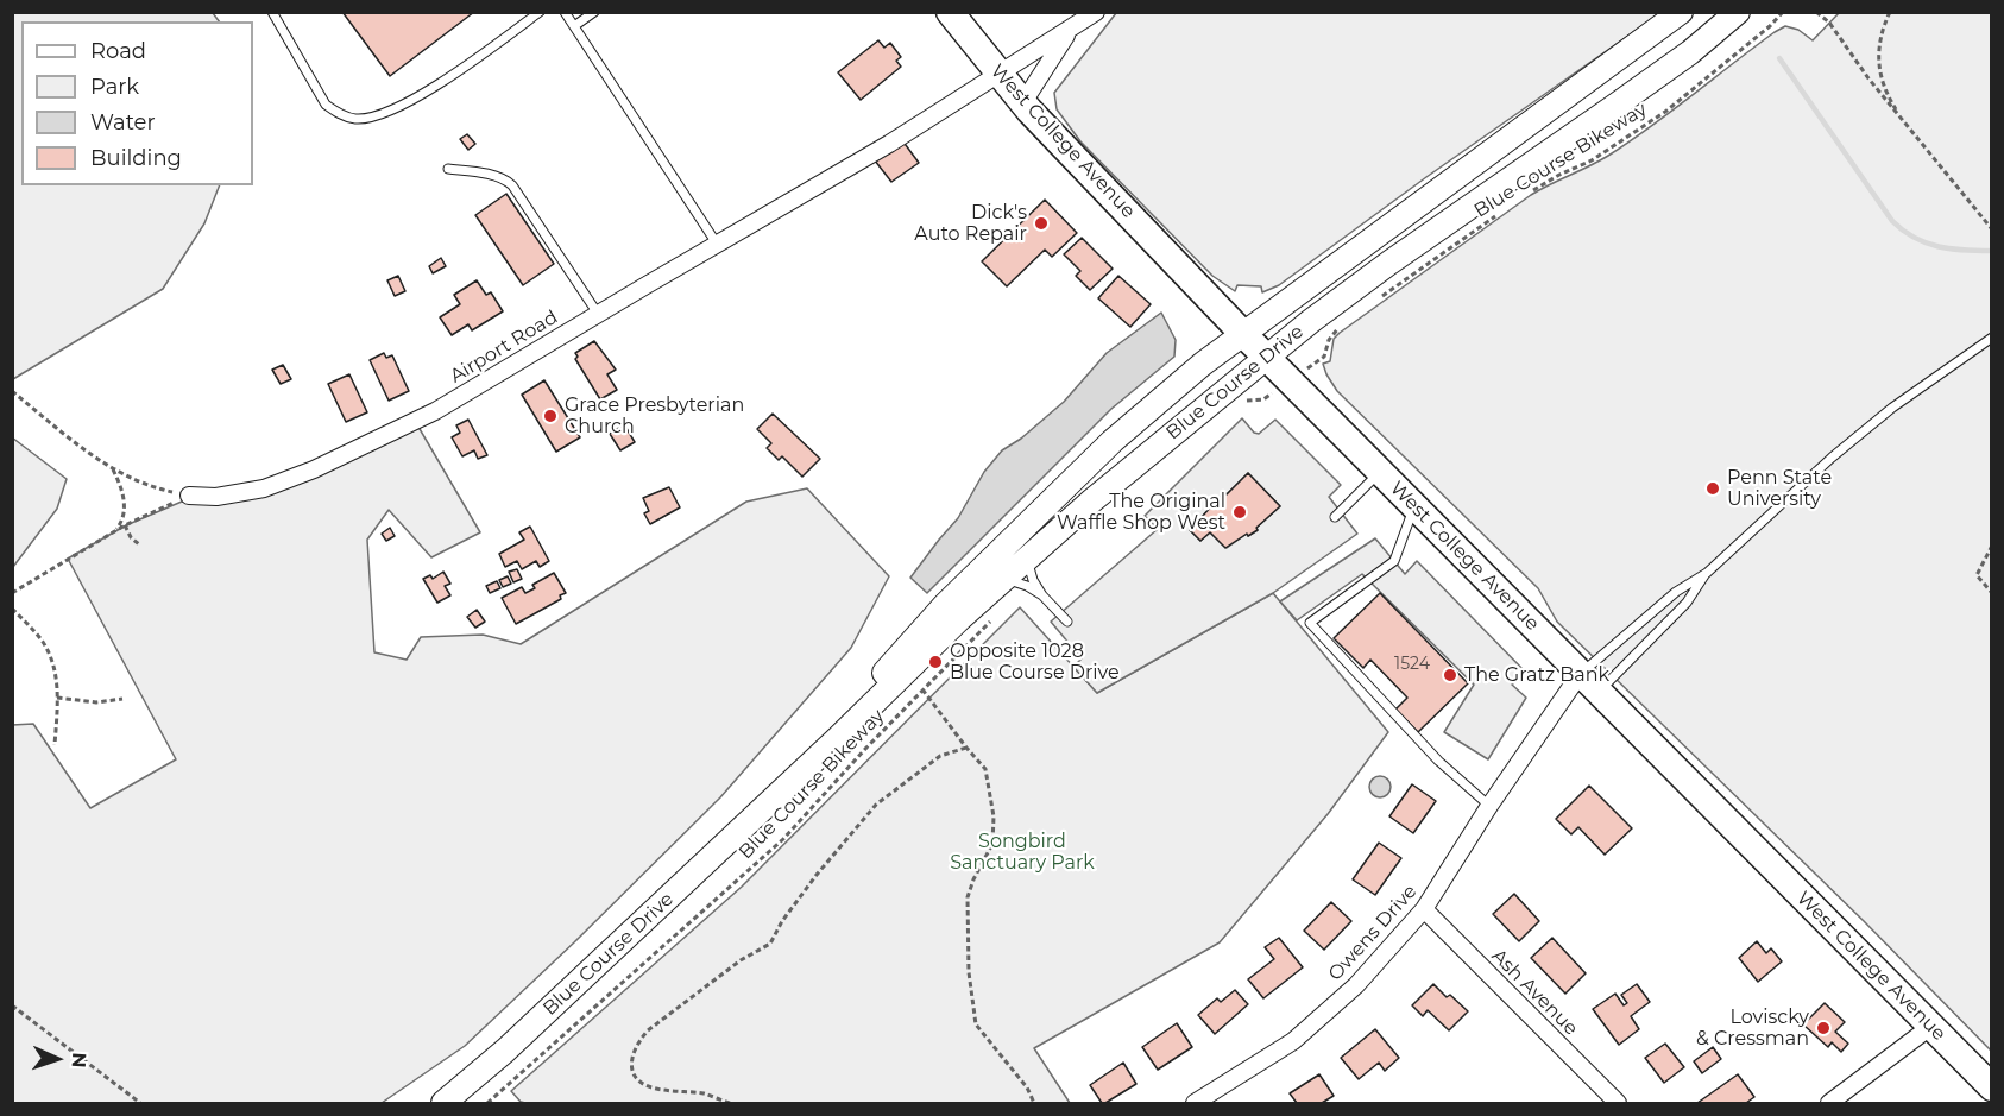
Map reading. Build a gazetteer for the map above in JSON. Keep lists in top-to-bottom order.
{
  "streets": {
    "main road": ["West College Avenue", "Blue Course Drive"],
    "street": ["Airport Road", "Owens Drive", "Ash Avenue"],
    "path": ["Blue Course Bikeway"]
  },
  "crossings": [
    ["West College Avenue", "Airport Road"],
    ["West College Avenue", "Blue Course Drive"],
    ["West College Avenue", "Owens Drive"],
    ["Owens Drive", "Ash Avenue"]
  ],
  "parks": ["Songbird Sanctuary Park"],
  "places": [
    "Dick's Auto Repair",
    "Grace Presbyterian Church",
    "Penn State University",
    "The Original Waffle Shop West",
    "Opposite 1028 Blue Course Drive",
    "The Gratz Bank",
    "Loviscky & Cressman"
  ],
  "house_numbers": ["1524"],
  "legend": [
    "Road",
    "Park",
    "Water",
    "Building"
  ],
  "north": "right"
}
